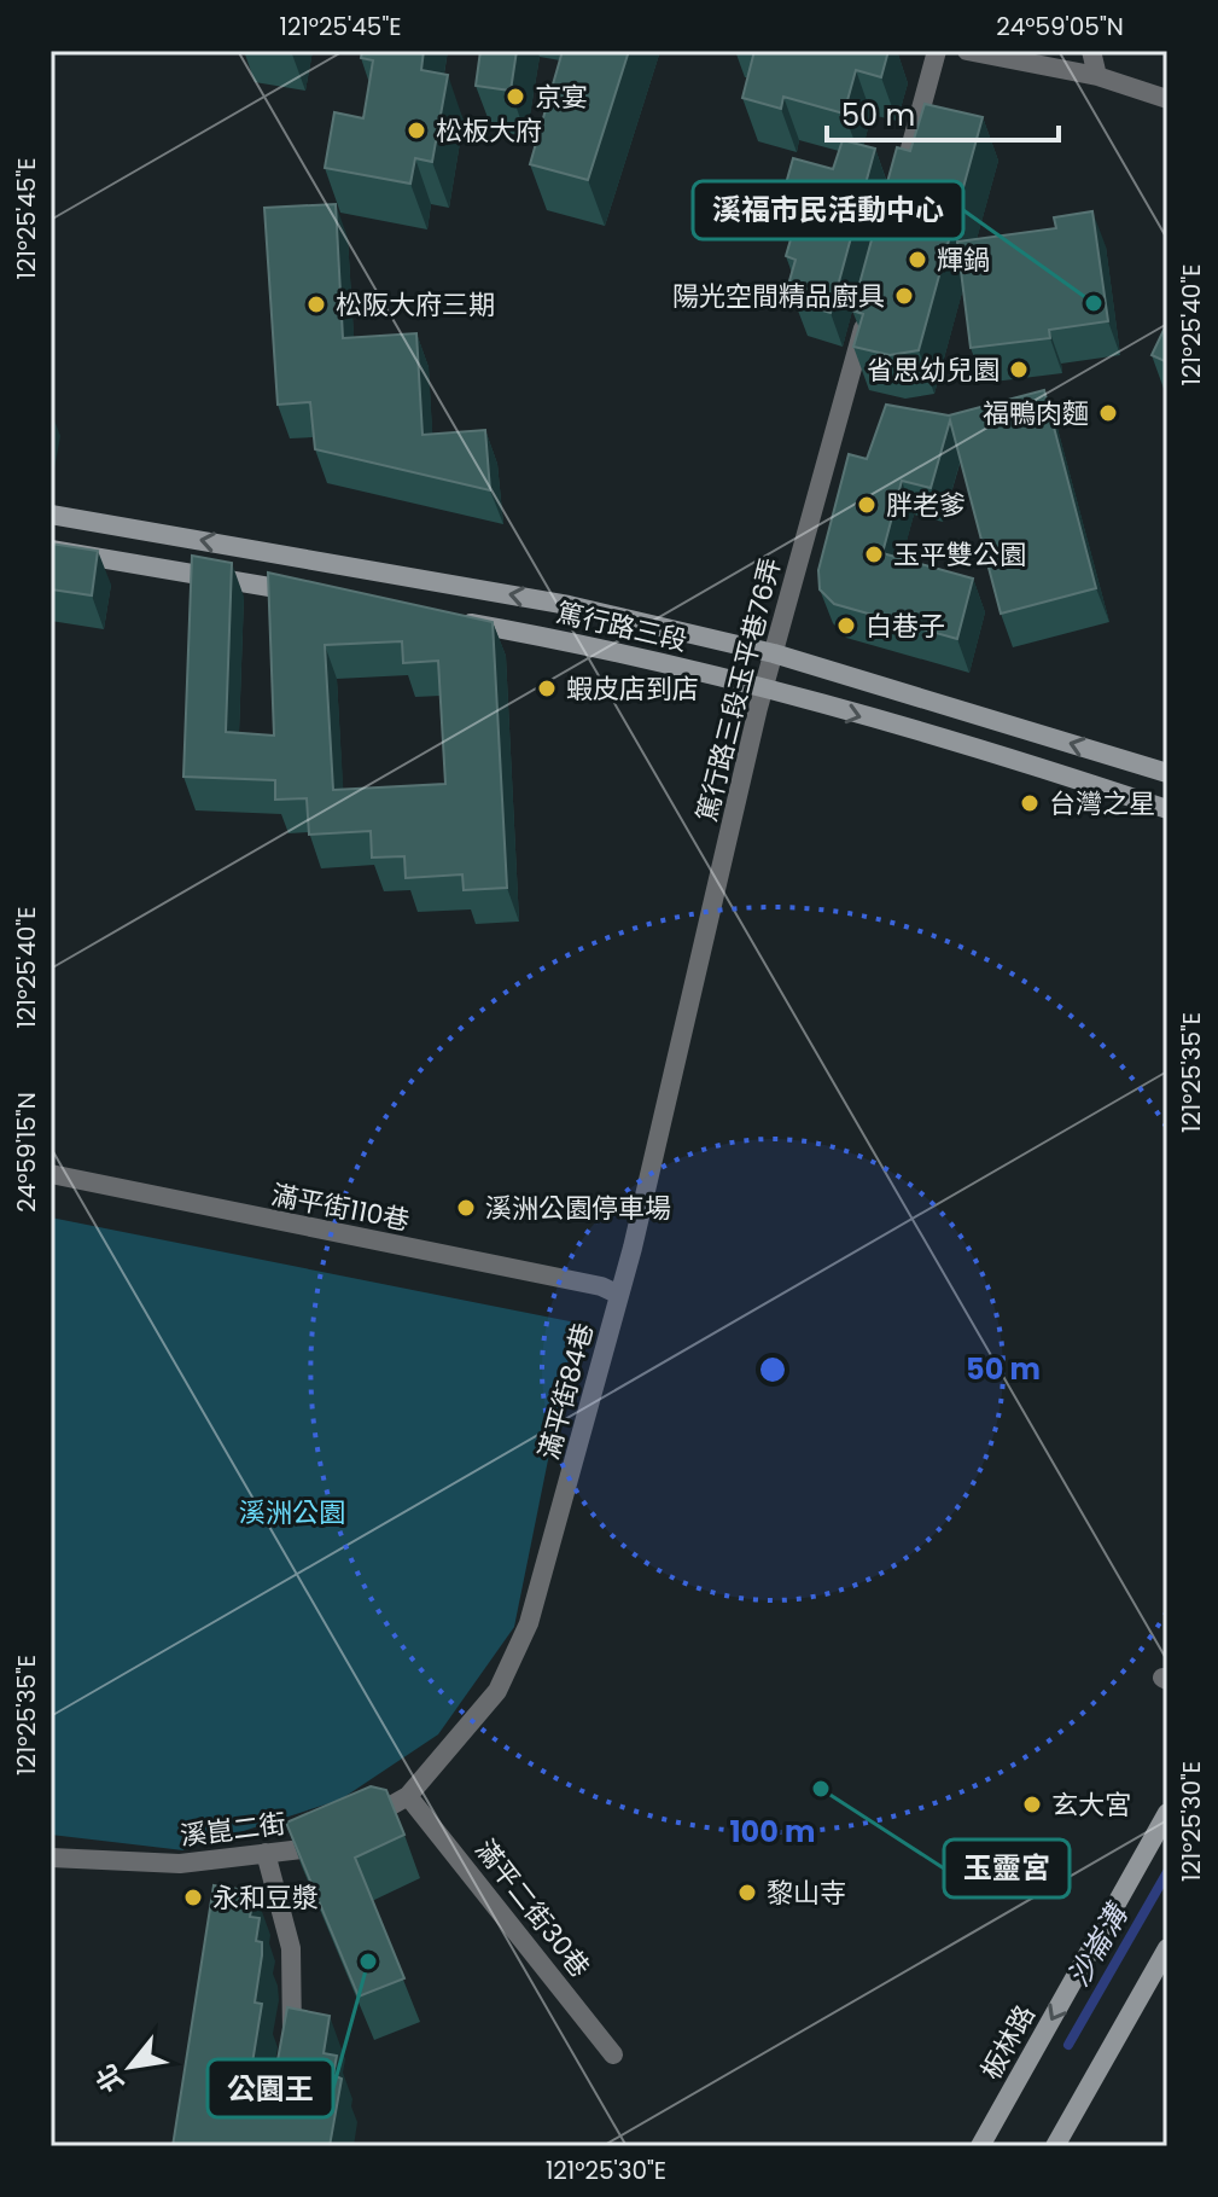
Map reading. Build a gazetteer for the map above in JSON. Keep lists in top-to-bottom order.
{
  "streets": {
    "street": [
      "篤行路三段",
      "篤行路三段玉平巷76弄",
      "滿平街110巷",
      "滿平街84巷",
      "溪崑二街",
      "滿平二街30巷",
      "板林路"
    ]
  },
  "crossings": [
    ["篤行路三段", "篤行路三段玉平巷76弄"],
    ["篤行路三段玉平巷76弄", "滿平街84巷"],
    ["滿平街110巷", "滿平街84巷"],
    ["滿平街84巷", "溪崑二街"],
    ["滿平街84巷", "滿平二街30巷"],
    ["溪崑二街", "滿平二街30巷"]
  ],
  "water": ["沙崙溝"],
  "parks": ["溪洲公園"],
  "places": [
    "京宴",
    "松板大府",
    "輝鍋",
    "陽光空間精品廚具",
    "溪福市民活動中心",
    "松阪大府三期",
    "省思幼兒園",
    "福鴨肉麵",
    "胖老爹",
    "玉平雙公園",
    "白巷子",
    "蝦皮店到店",
    "台灣之星",
    "溪洲公園停車場",
    "玉靈宮",
    "玄大宮",
    "黎山寺",
    "永和豆漿",
    "公園王"
  ],
  "scale_bar": "50 m",
  "north": "bottom left",
  "coordinates": [
    "121°25'45\"E",
    "24°59'05\"N",
    "121°25'40\"E",
    "121°25'35\"E",
    "24°59'15\"N",
    "121°25'30\"E"
  ],
  "rings": ["50 m", "100 m"]
}
